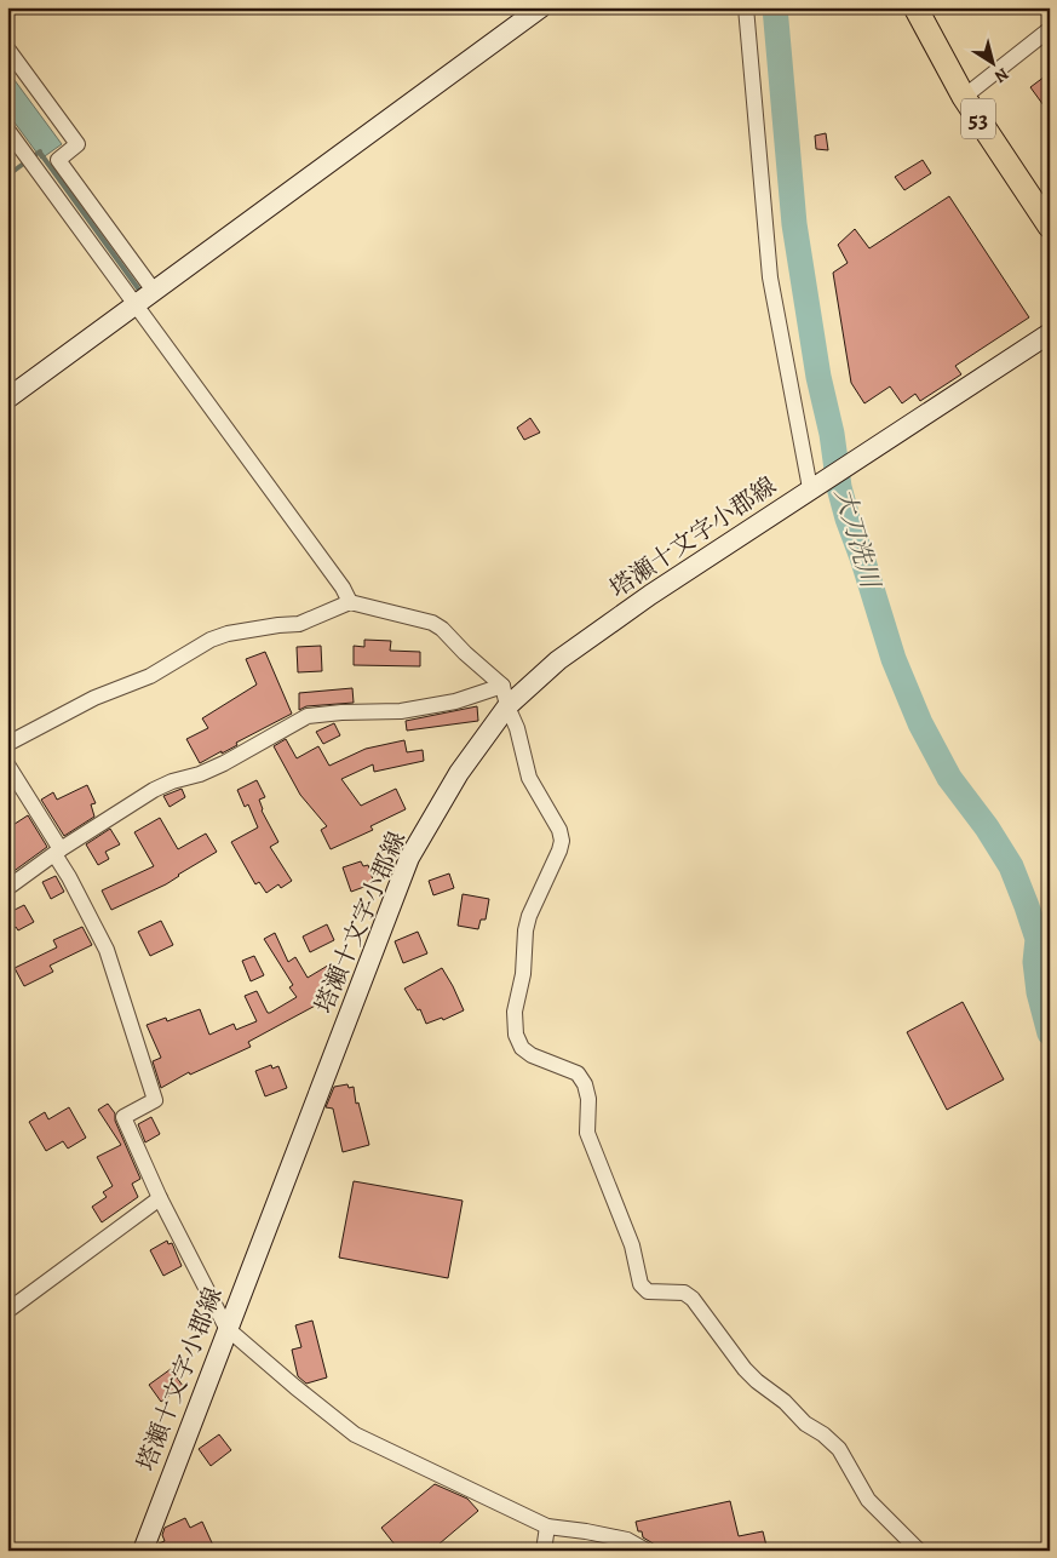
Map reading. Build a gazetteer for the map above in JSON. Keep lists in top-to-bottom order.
{
  "streets": {
    "main road": ["53", "塔瀬十文字小郡線"]
  },
  "water": ["大刀洗川"],
  "north": "bottom right"
}
